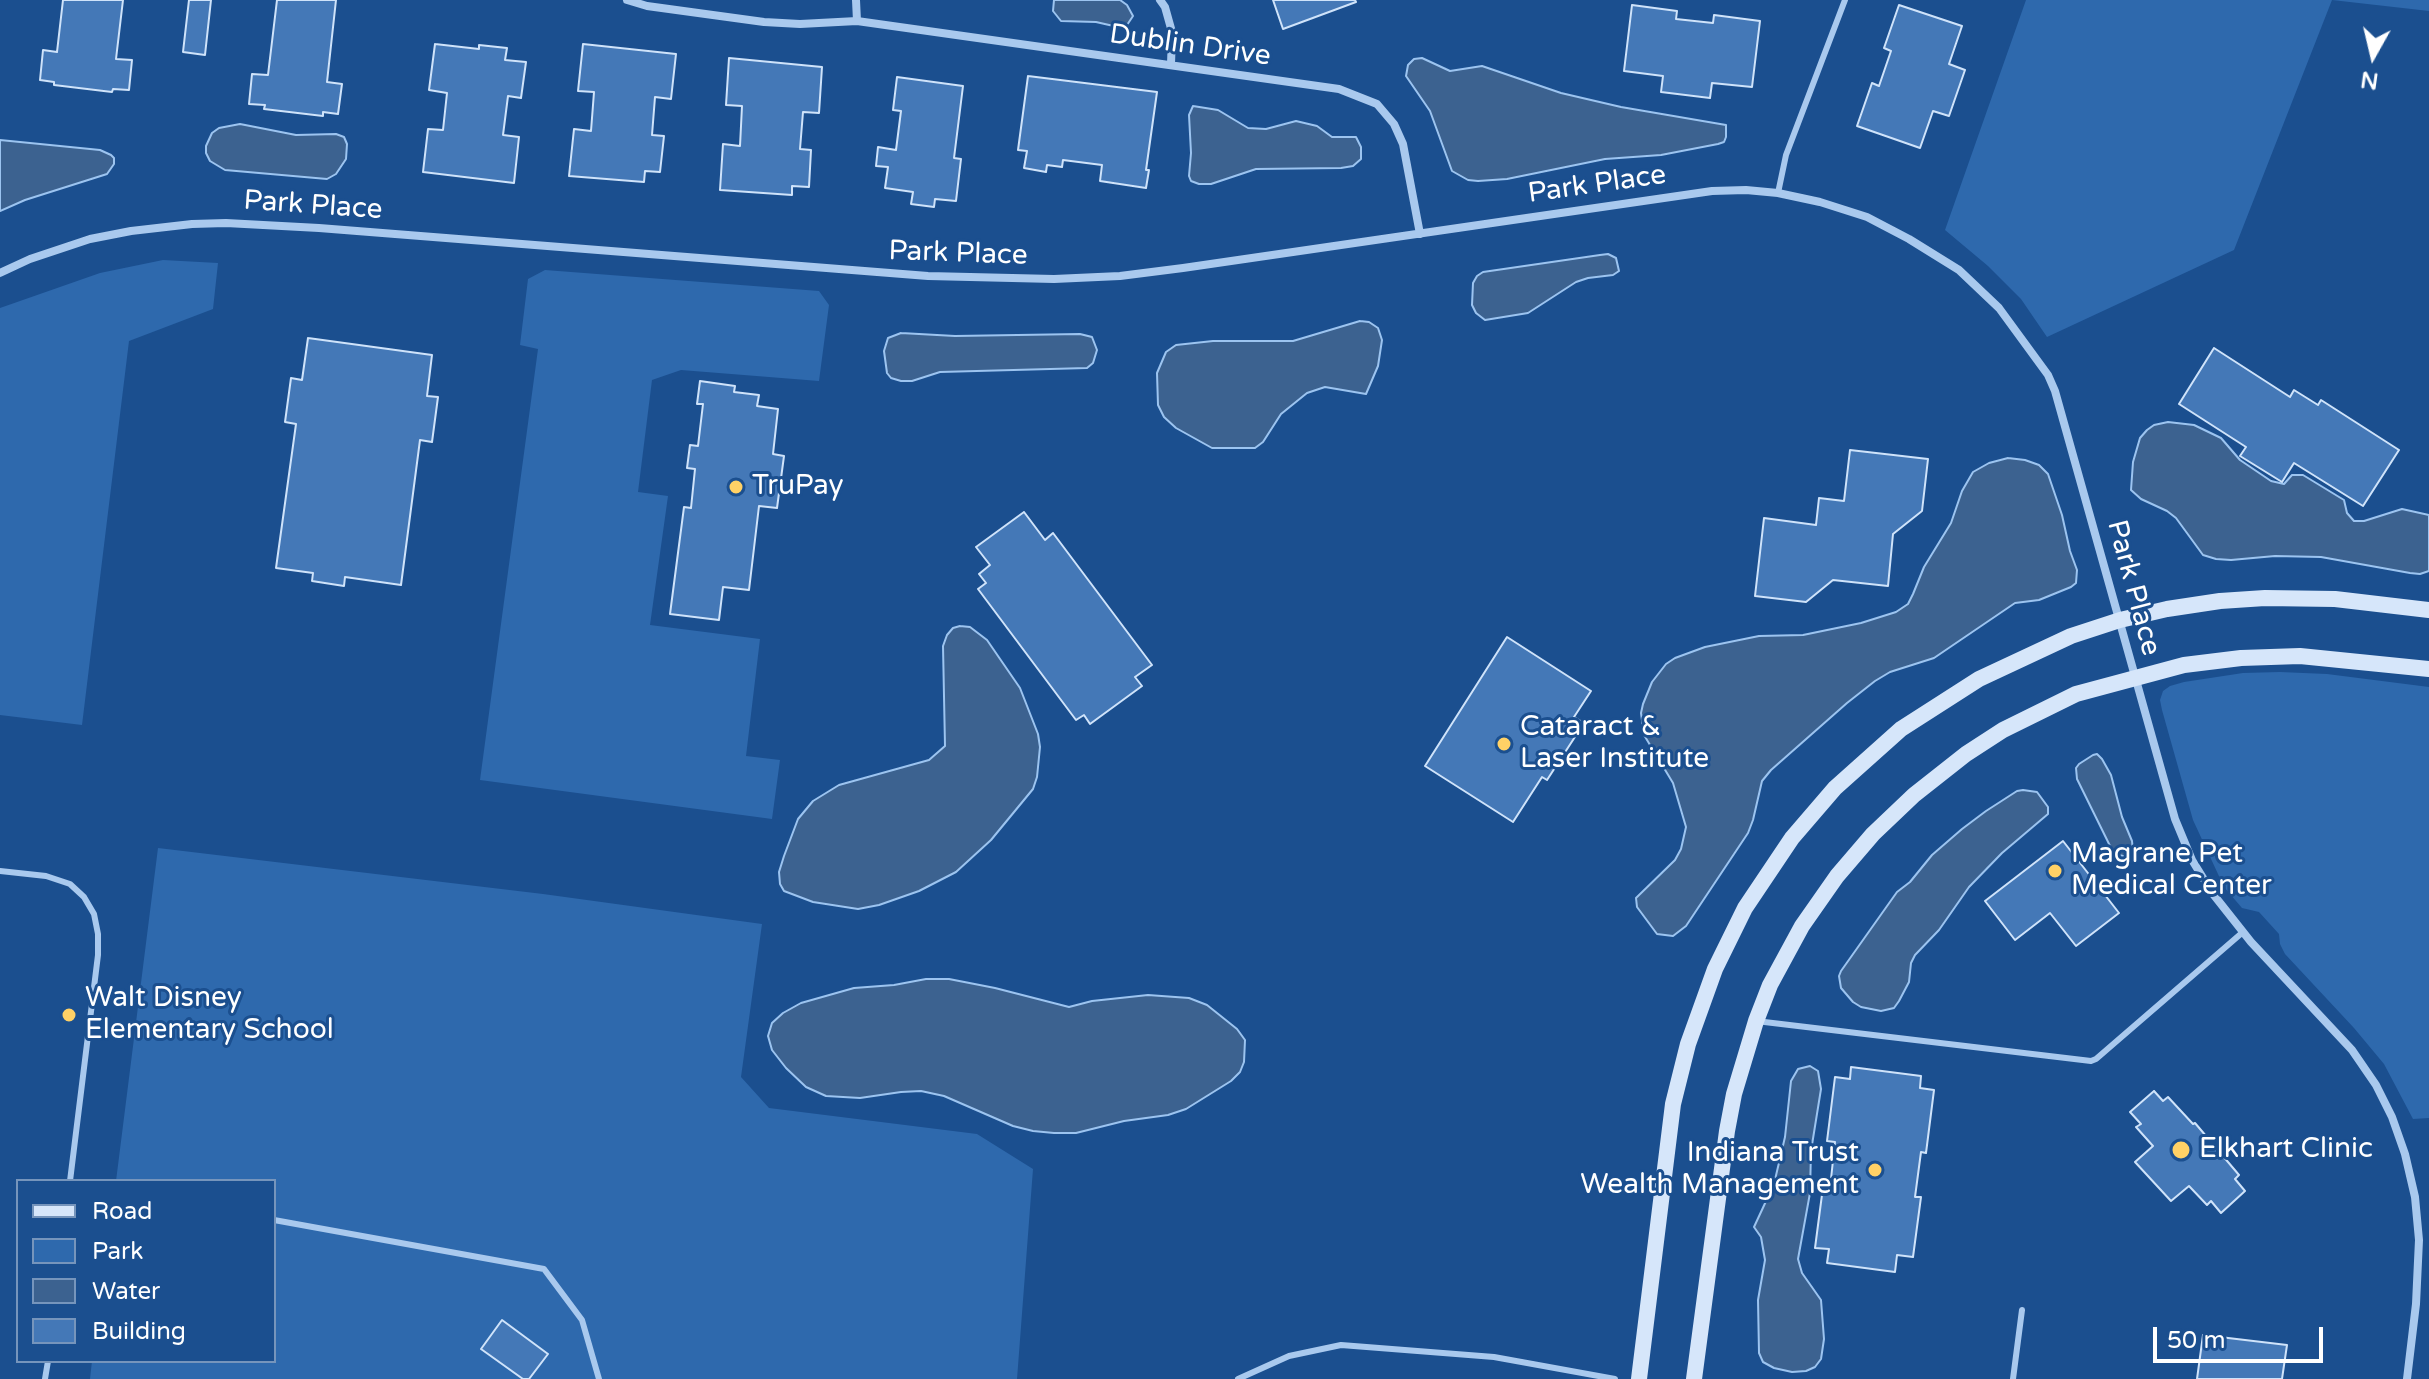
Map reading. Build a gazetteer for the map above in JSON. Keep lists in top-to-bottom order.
{
  "streets": {
    "street": ["Dublin Drive", "Park Place"]
  },
  "crossings": [
    ["Dublin Drive", "Park Place"]
  ],
  "places": [
    "TruPay",
    "Cataract & Laser Institute",
    "Magrane Pet Medical Center",
    "Walt Disney Elementary School",
    "Elkhart Clinic",
    "Indiana Trust Wealth Management"
  ],
  "legend": [
    "Road",
    "Park",
    "Water",
    "Building"
  ],
  "scale_bar": "50 m",
  "north": "bottom"
}
